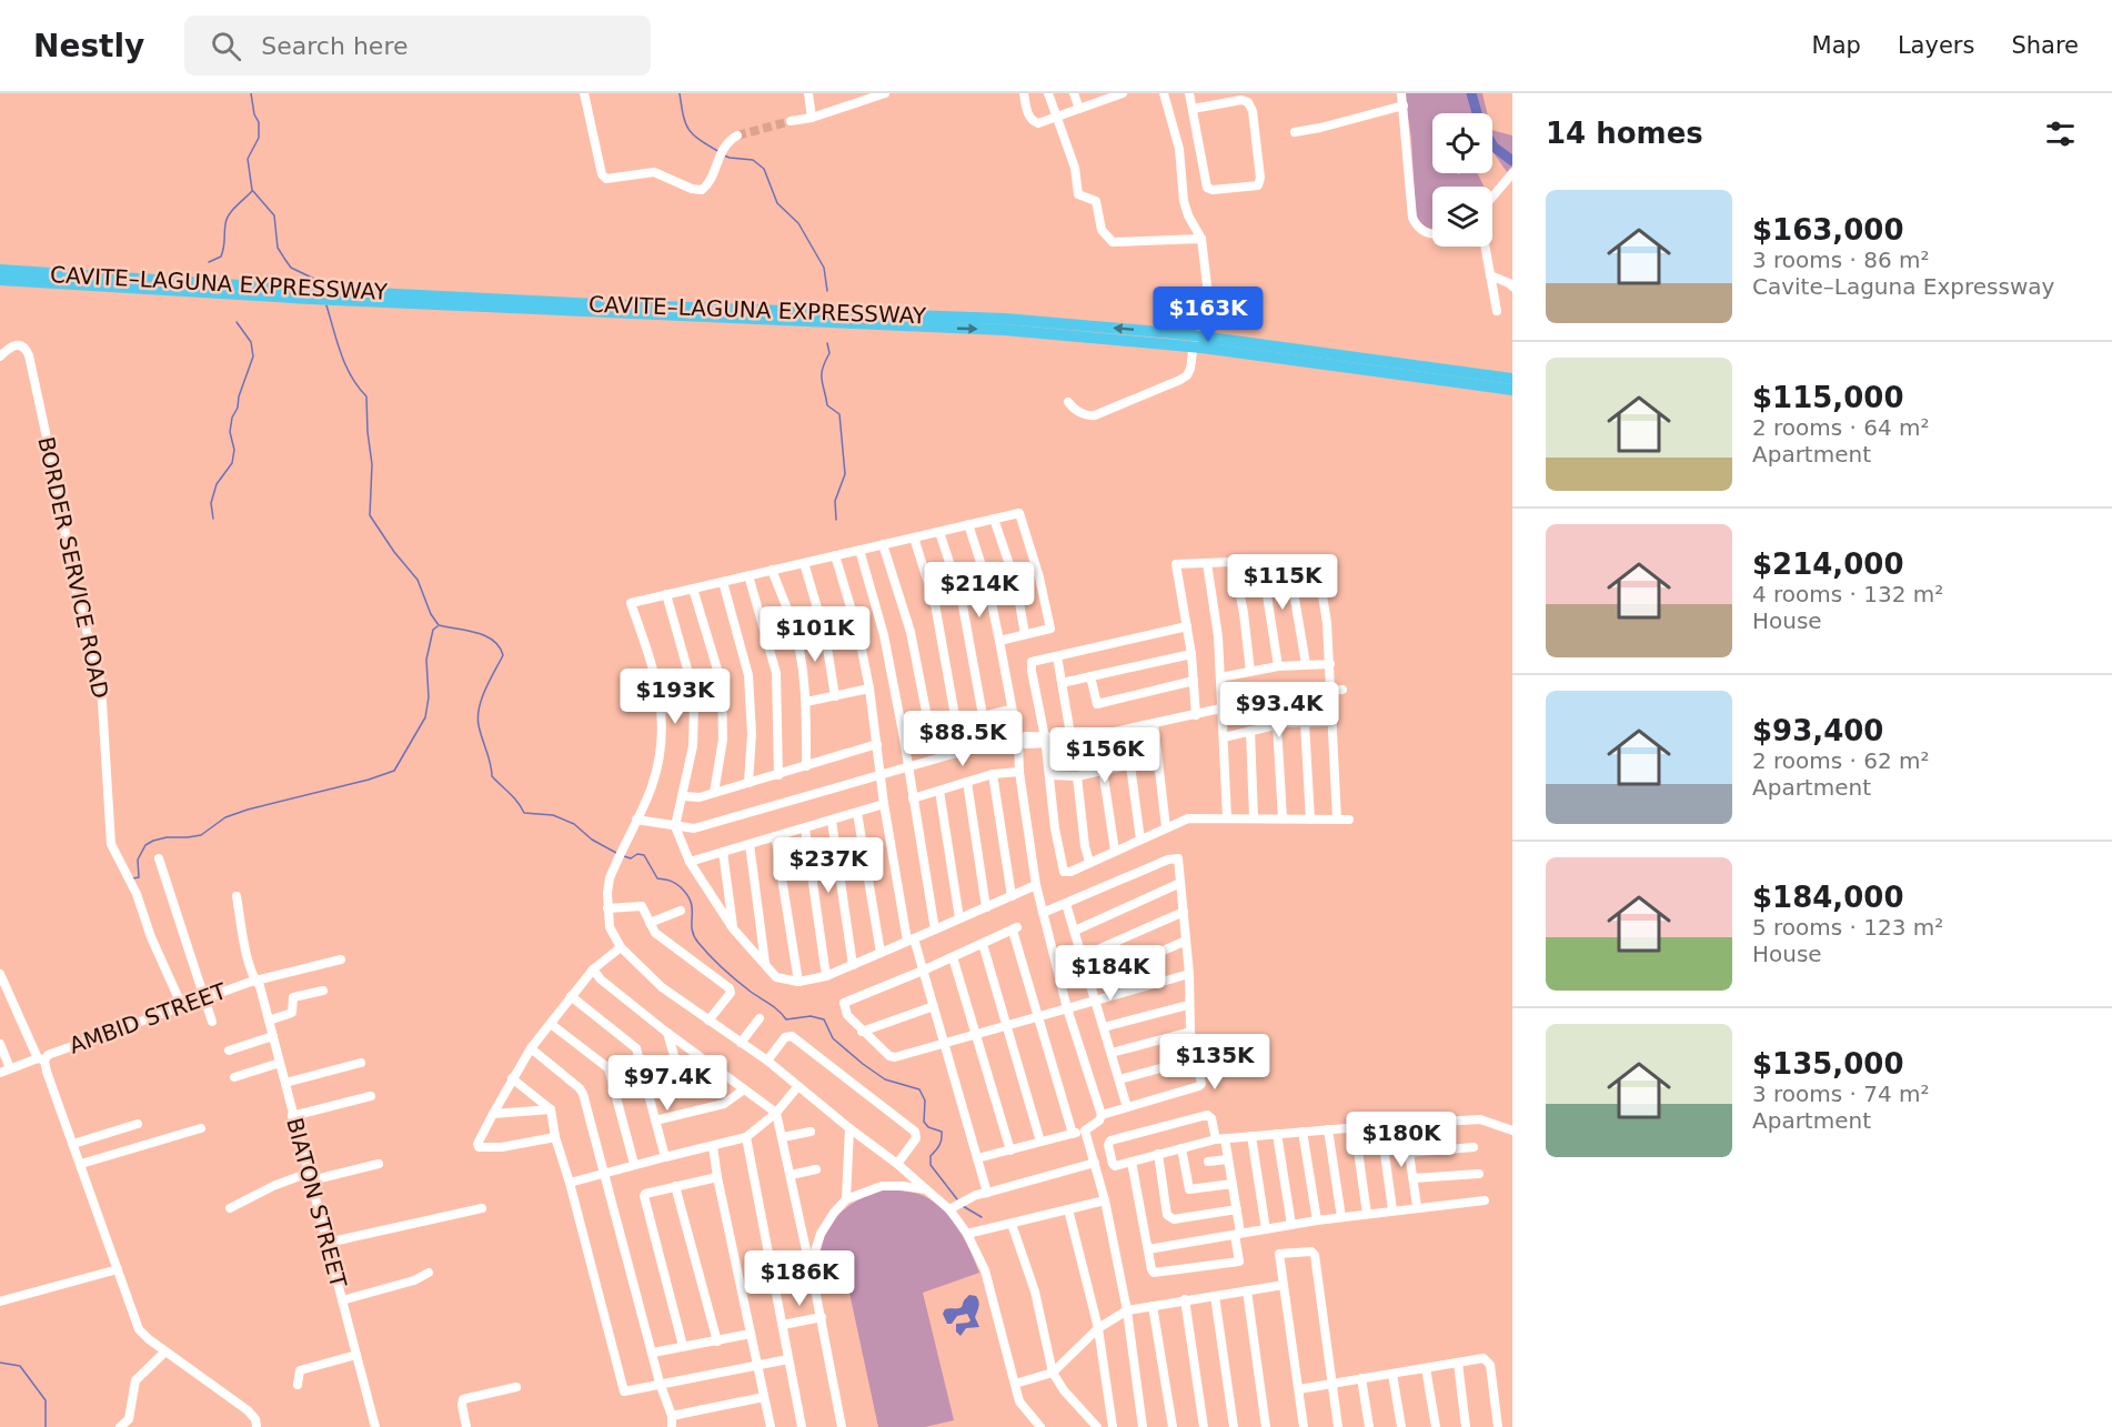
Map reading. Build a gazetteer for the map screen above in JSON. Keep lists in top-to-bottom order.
{
  "streets": {
    "highway": ["CAVITE–LAGUNA EXPRESSWAY"],
    "street": ["BORDER SERVICE ROAD", "AMBID STREET", "BIATON STREET"]
  },
  "crossings": [
    ["BORDER SERVICE ROAD", "AMBID STREET"],
    ["AMBID STREET", "BIATON STREET"]
  ],
  "page": {
    "header": "Nestly",
    "search": "Search here",
    "nav": ["Map", "Layers", "Share"],
    "heading": "14 homes",
    "list": [
      {
        "name": "$163,000",
        "note": "3 rooms · 86 m² · Cavite–Laguna Expressway"
      },
      {
        "name": "$115,000",
        "note": "2 rooms · 64 m² · Apartment"
      },
      {
        "name": "$214,000",
        "note": "4 rooms · 132 m² · House"
      },
      {
        "name": "$93,400",
        "note": "2 rooms · 62 m² · Apartment"
      },
      {
        "name": "$184,000",
        "note": "5 rooms · 123 m² · House"
      },
      {
        "name": "$135,000",
        "note": "3 rooms · 74 m² · Apartment"
      }
    ],
    "price": [
      "$163K",
      "$115K",
      "$214K",
      "$101K",
      "$193K",
      "$93.4K",
      "$88.5K",
      "$156K",
      "$237K",
      "$184K",
      "$135K",
      "$97.4K",
      "$180K",
      "$186K"
    ]
  }
}
